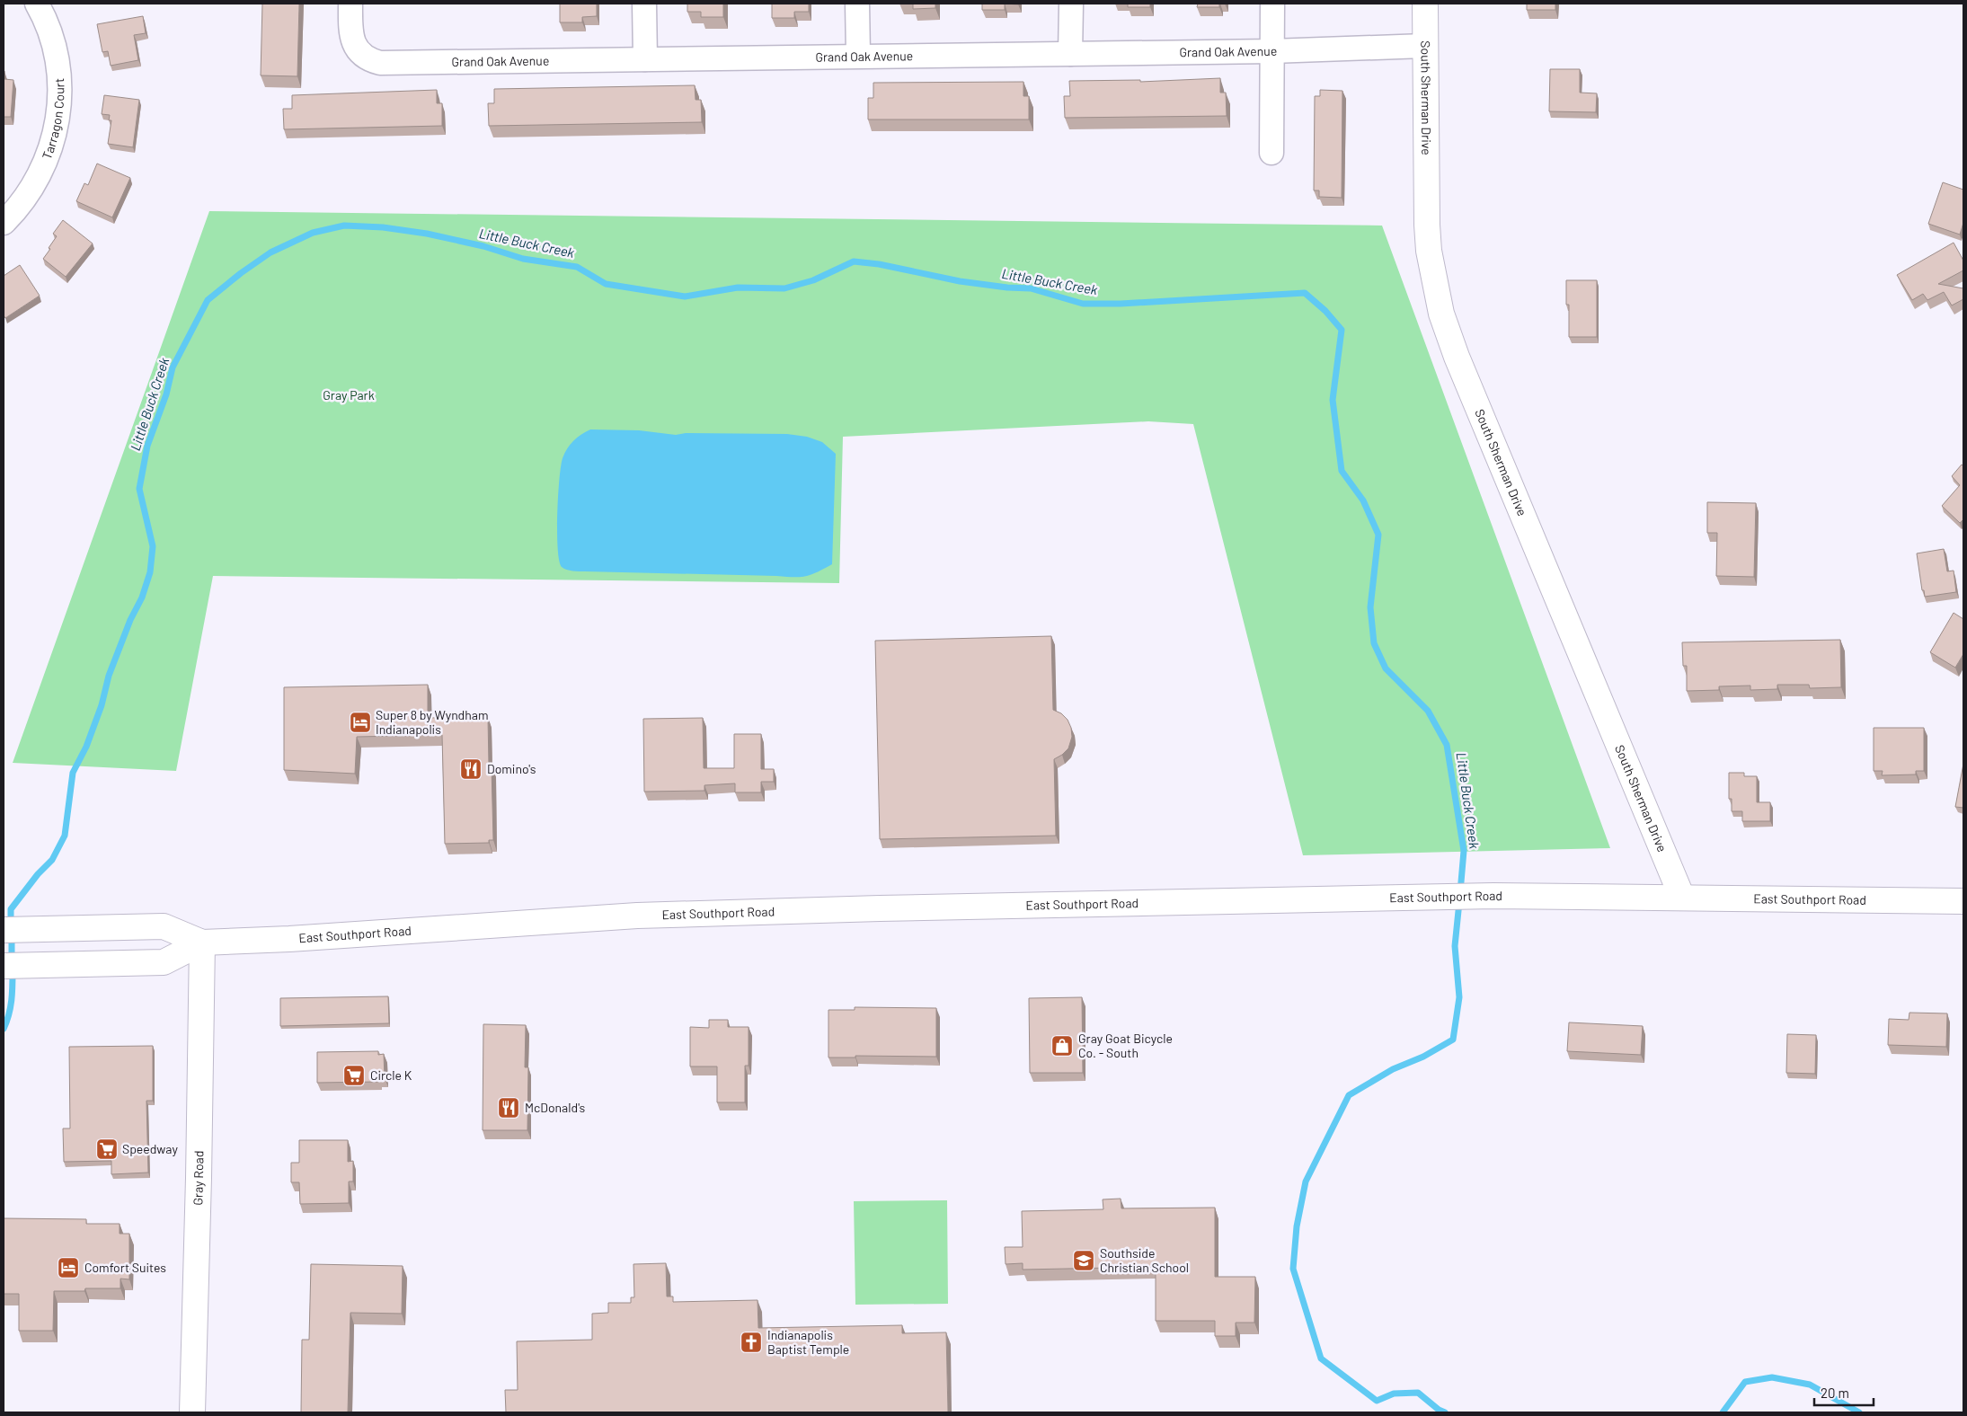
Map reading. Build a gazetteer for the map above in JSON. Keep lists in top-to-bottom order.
{
  "streets": {
    "main road": ["South Sherman Drive", "East Southport Road", "Gray Road"],
    "street": ["Grand Oak Avenue", "Tarragon Court"]
  },
  "crossings": [
    ["Grand Oak Avenue", "South Sherman Drive"],
    ["South Sherman Drive", "East Southport Road"],
    ["East Southport Road", "Gray Road"]
  ],
  "water": ["Little Buck Creek"],
  "parks": ["Gray Park"],
  "places": {
    "hotel": ["Super 8 by Wyndham Indianapolis", "Comfort Suites"],
    "restaurant": ["Domino's", "McDonald's"],
    "shop": ["Gray Goat Bicycle Co. - South"],
    "supermarket": ["Circle K", "Speedway"],
    "school or university": ["Southside Christian School"],
    "church": ["Indianapolis Baptist Temple"]
  },
  "scale_bar": "20 m"
}
